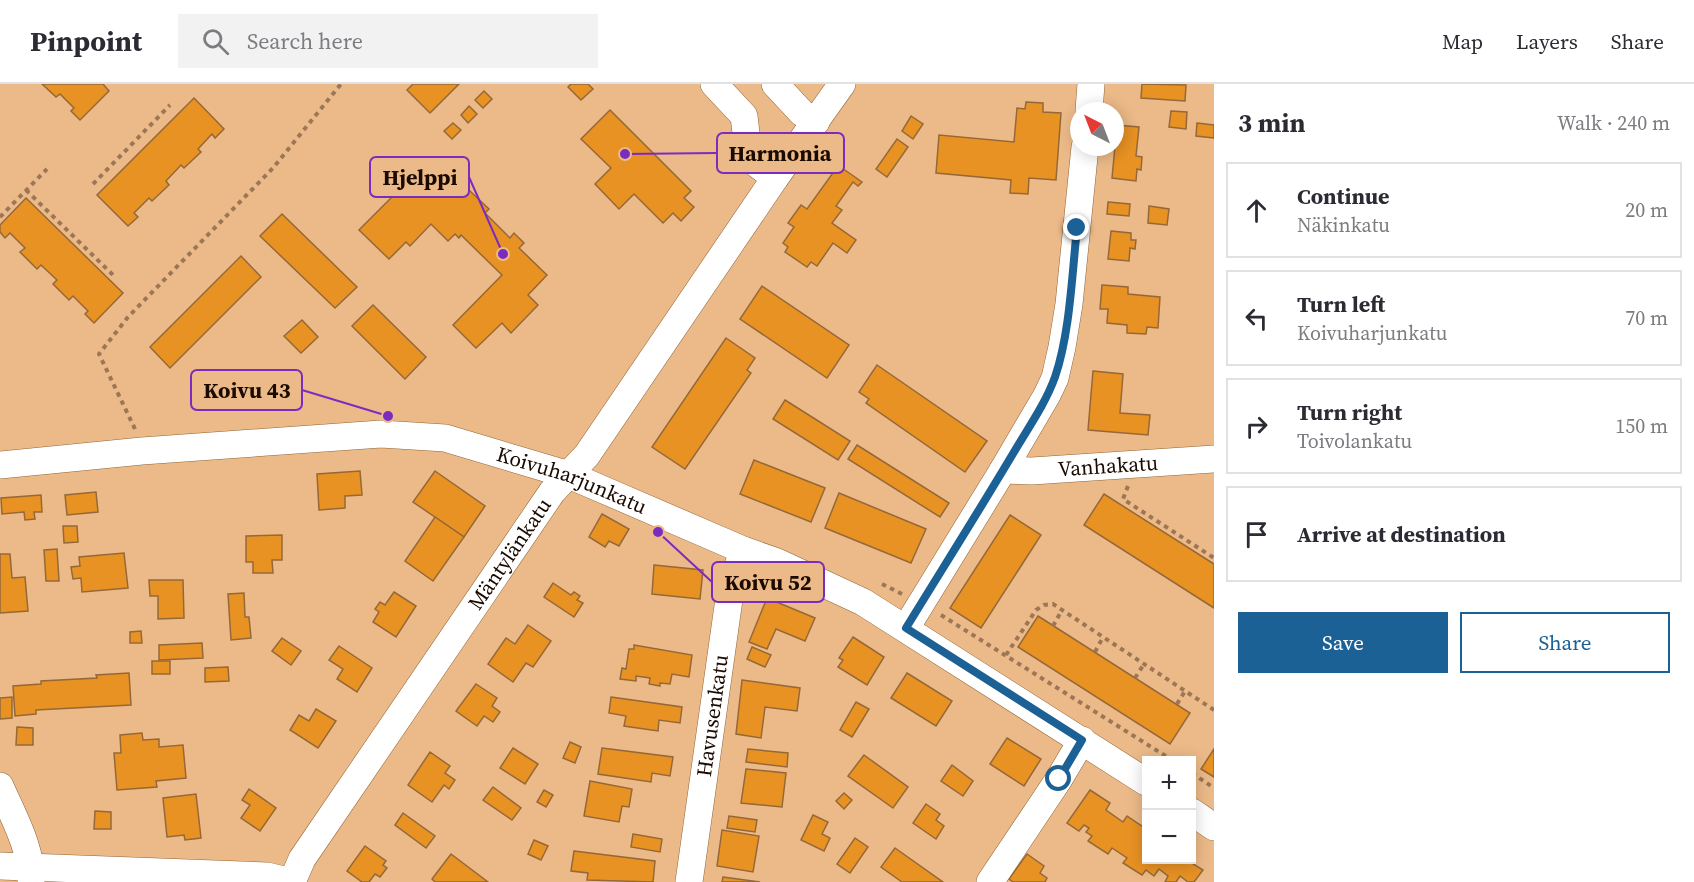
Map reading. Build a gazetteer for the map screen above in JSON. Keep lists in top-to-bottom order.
{
  "streets": {
    "street": [
      "Vanhakatu",
      "Koivuharjunkatu",
      "Mäntylänkatu",
      "Havusenkatu"
    ]
  },
  "crossings": [
    ["Koivuharjunkatu", "Mäntylänkatu"],
    ["Koivuharjunkatu", "Havusenkatu"]
  ],
  "places": [
    "Harmonia",
    "Hjelppi",
    "Koivu 43",
    "Koivu 52"
  ],
  "north": "top left",
  "page": {
    "header": "Pinpoint",
    "search": "Search here",
    "nav": ["Map", "Layers", "Share"],
    "heading": ["3 min", "Walk · 240 m"],
    "list": [
      ["Continue", "Näkinkatu", "20 m"],
      ["Turn left", "Koivuharjunkatu", "70 m"],
      ["Turn right", "Toivolankatu", "150 m"],
      "Arrive at destination"
    ],
    "buttons": ["Save", "Share"],
    "map_buttons": ["+", "−"]
  }
}
